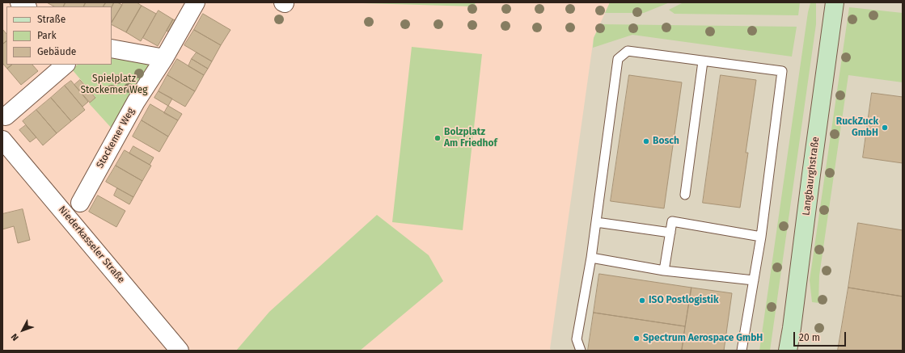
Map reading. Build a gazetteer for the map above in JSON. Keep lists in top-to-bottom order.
{
  "streets": {
    "main road": ["Langbaurghstraße"],
    "street": ["Stockemer Weg", "Niederkasseler Straße"]
  },
  "parks": ["Spielplatz Stockemer Weg"],
  "places": [
    "RuckZuck GmbH",
    "Bolzplatz Am Friedhof",
    "Bosch",
    "ISO Postlogistik",
    "Spectrum Aerospace GmbH"
  ],
  "legend": ["Straße", "Park", "Gebäude"],
  "scale_bar": "20 m",
  "north": "bottom left"
}
